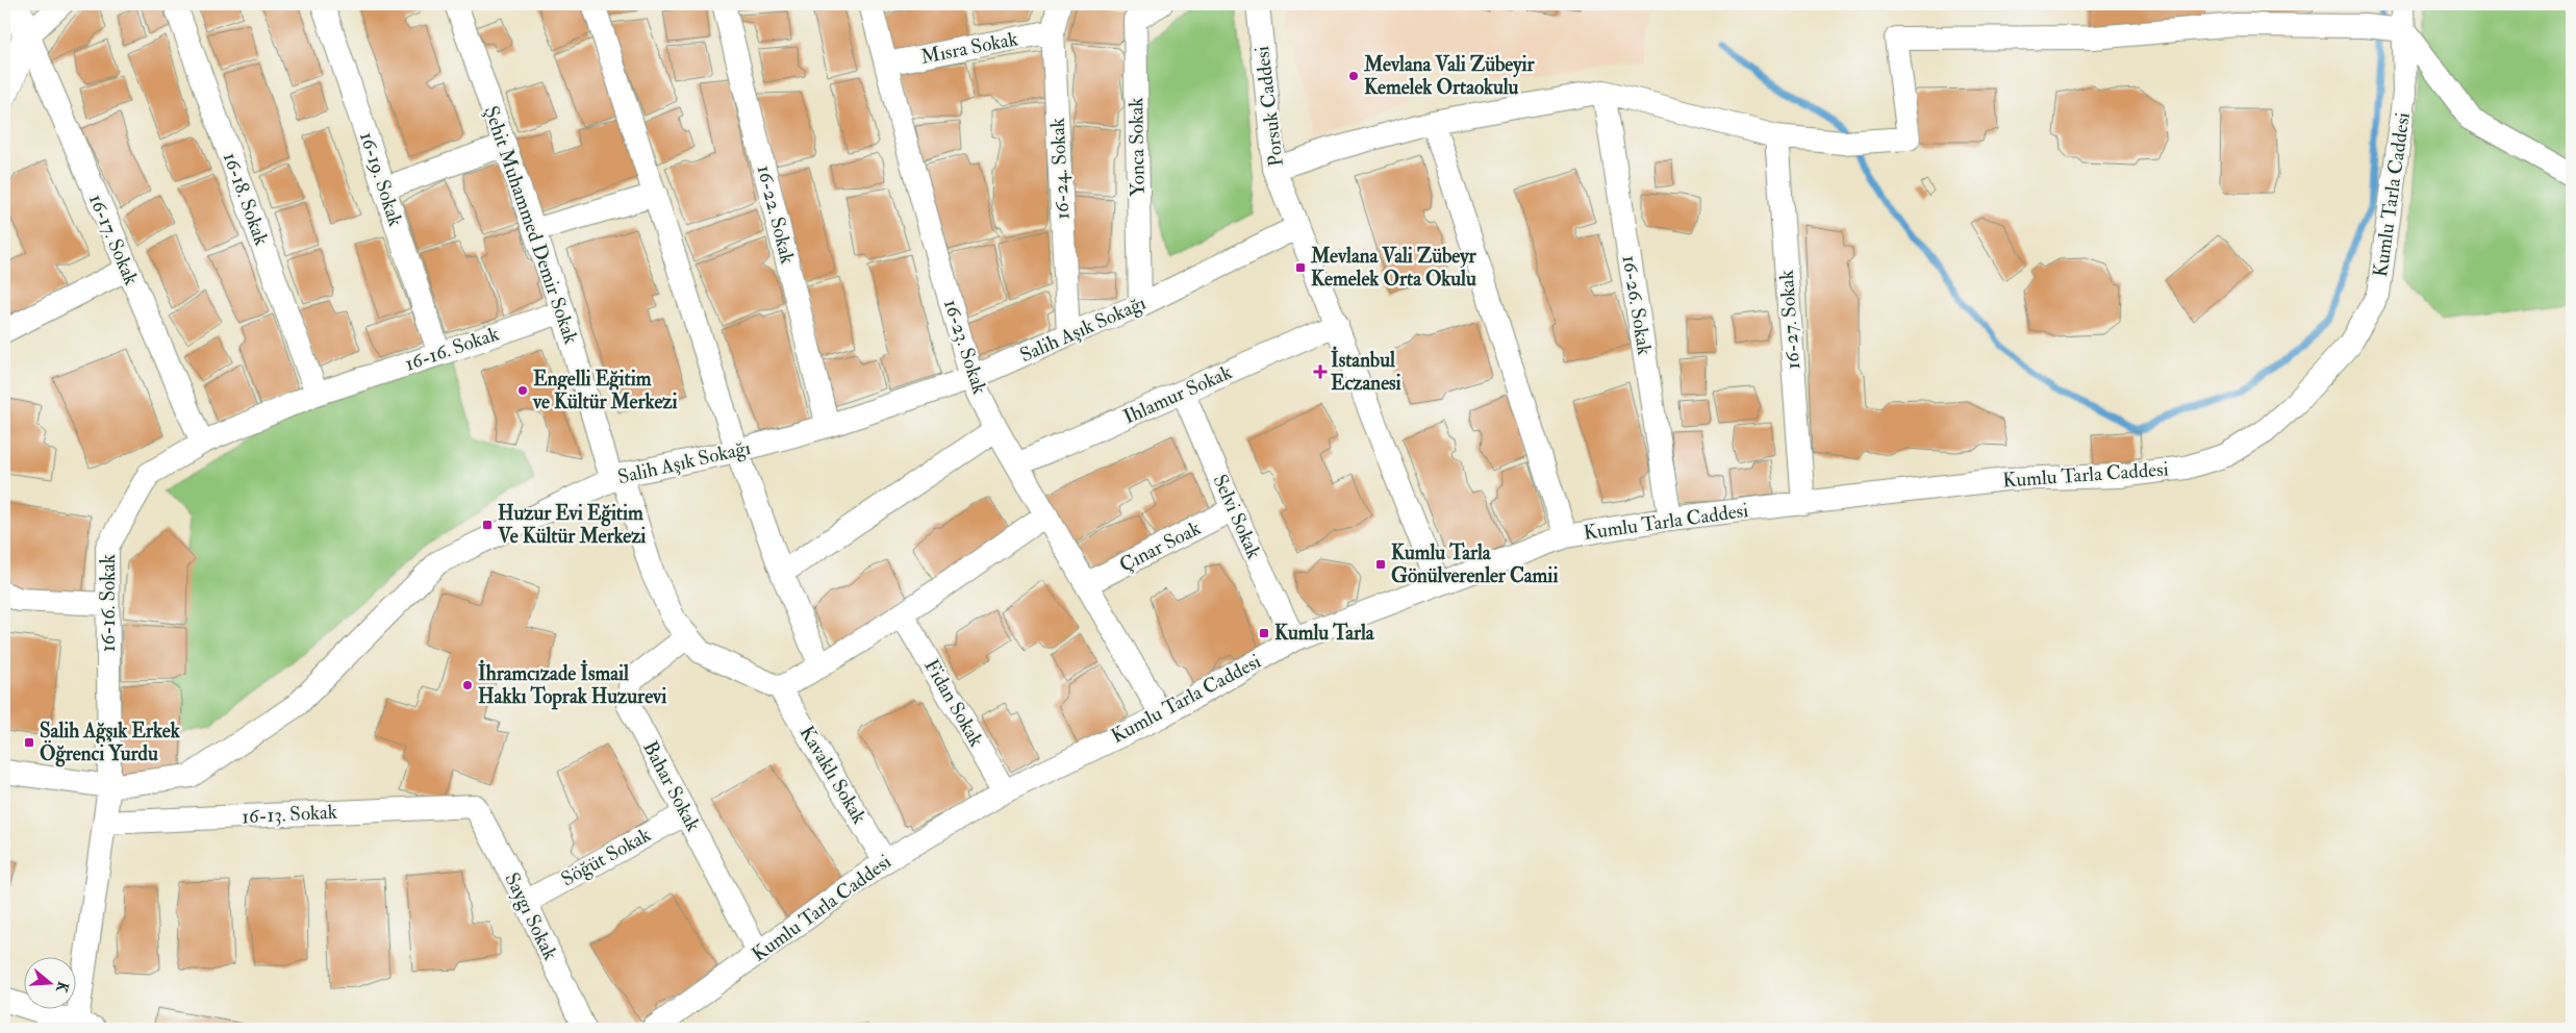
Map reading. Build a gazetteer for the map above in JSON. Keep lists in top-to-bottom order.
{
  "streets": {
    "street": [
      "Mısra Sokak",
      "Porsuk Caddesi",
      "Yonca Sokak",
      "16-24. Sokak",
      "16-19. Sokak",
      "Kumlu Tarla Caddesi",
      "16-18. Sokak",
      "16-22. Sokak",
      "Şehit Muhammed Demir Sokak",
      "16-17. Sokak",
      "16-26. Sokak",
      "16-27. Sokak",
      "Salih Aşık Sokağı",
      "16-23. Sokak",
      "16-16. Sokak",
      "Ihlamur Sokak",
      "Selvi Sokak",
      "Çınar Soak",
      "Fidan Sokak",
      "Kavaklı Sokak",
      "Bahar Sokak",
      "16-13. Sokak",
      "Söğüt Sokak",
      "Saygı Sokak"
    ]
  },
  "crossings": [
    ["Mısra Sokak", "16-24. Sokak"],
    ["Mısra Sokak", "16-23. Sokak"],
    ["Porsuk Caddesi", "Kumlu Tarla Caddesi"],
    ["Porsuk Caddesi", "Salih Aşık Sokağı"],
    ["Porsuk Caddesi", "Ihlamur Sokak"],
    ["Yonca Sokak", "Salih Aşık Sokağı"],
    ["16-24. Sokak", "Salih Aşık Sokağı"],
    ["16-19. Sokak", "16-16. Sokak"],
    ["Kumlu Tarla Caddesi", "16-26. Sokak"],
    ["Kumlu Tarla Caddesi", "16-27. Sokak"],
    ["Kumlu Tarla Caddesi", "16-23. Sokak"],
    ["Kumlu Tarla Caddesi", "Selvi Sokak"],
    ["Kumlu Tarla Caddesi", "Fidan Sokak"],
    ["Kumlu Tarla Caddesi", "Kavaklı Sokak"],
    ["Kumlu Tarla Caddesi", "Bahar Sokak"],
    ["16-18. Sokak", "16-16. Sokak"],
    ["16-22. Sokak", "Salih Aşık Sokağı"],
    ["Şehit Muhammed Demir Sokak", "Salih Aşık Sokağı"],
    ["Şehit Muhammed Demir Sokak", "16-16. Sokak"],
    ["Şehit Muhammed Demir Sokak", "Kavaklı Sokak"],
    ["Şehit Muhammed Demir Sokak", "Bahar Sokak"],
    ["16-17. Sokak", "16-16. Sokak"],
    ["Salih Aşık Sokağı", "16-23. Sokak"],
    ["Salih Aşık Sokağı", "16-16. Sokak"],
    ["16-23. Sokak", "Ihlamur Sokak"],
    ["16-23. Sokak", "Çınar Soak"],
    ["16-16. Sokak", "16-13. Sokak"],
    ["Ihlamur Sokak", "Selvi Sokak"],
    ["Selvi Sokak", "Çınar Soak"],
    ["Bahar Sokak", "Söğüt Sokak"],
    ["16-13. Sokak", "Saygı Sokak"],
    ["Söğüt Sokak", "Saygı Sokak"]
  ],
  "places": {
    "other": ["Mevlana Vali Zübeyir Kemelek Ortaokulu", "Engelli Eğitim ve Kültür Merkezi", "İhramcızade İsmail Hakkı Toprak Huzurevi"],
    "transit": [
      "Mevlana Vali Zübeyr Kemelek Orta Okulu",
      "Huzur Evi Eğitim Ve Kültür Merkezi",
      "Kumlu Tarla Gönülverenler Camii",
      "Kumlu Tarla",
      "Salih Ağşık Erkek Öğrenci Yurdu"
    ],
    "health": ["İstanbul Eczanesi"]
  },
  "north": "right"
}
